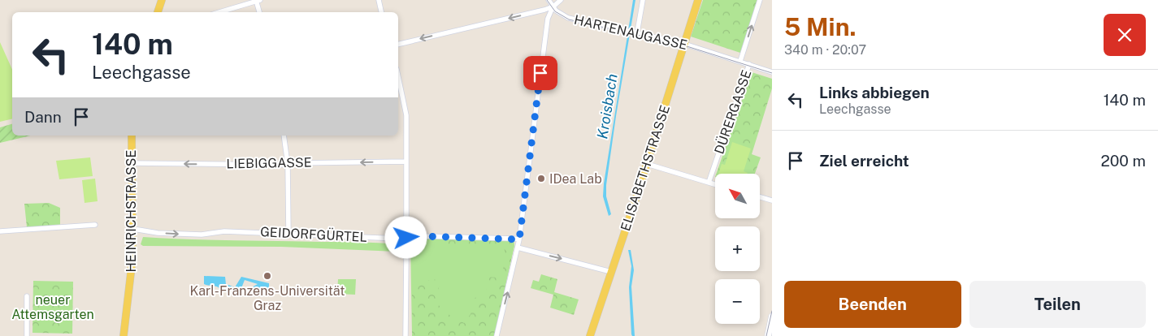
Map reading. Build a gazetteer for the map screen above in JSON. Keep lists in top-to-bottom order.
{
  "streets": {
    "main road": ["ELISABETHSTRASSE", "HEINRICHSTRASSE"],
    "street": [
      "HARTENAUGASSE",
      "DÜRERGASSE",
      "LIEBIGGASSE",
      "GEIDORFGÜRTEL"
    ]
  },
  "crossings": [
    ["HARTENAUGASSE", "DÜRERGASSE"],
    ["HARTENAUGASSE", "ELISABETHSTRASSE"],
    ["LIEBIGGASSE", "HEINRICHSTRASSE"],
    ["HEINRICHSTRASSE", "GEIDORFGÜRTEL"]
  ],
  "one_way": ["LIEBIGGASSE", "GEIDORFGÜRTEL"],
  "water": ["Kroisbach"],
  "parks": ["neuer Attemsgarten"],
  "places": ["IDea Lab", "Karl-Franzens-Universität Graz"],
  "north": "top left",
  "page": {
    "heading": ["5 Min.", "340 m · 20:07"],
    "turn": ["140 m", "Leechgasse"],
    "list": [
      {
        "name": "Links abbiegen",
        "note": "Leechgasse",
        "value": "140 m"
      },
      {
        "name": "Ziel erreicht",
        "value": "200 m"
      }
    ],
    "then": "Dann",
    "map_buttons": ["+", "−"],
    "buttons": ["Beenden", "Teilen"]
  }
}
